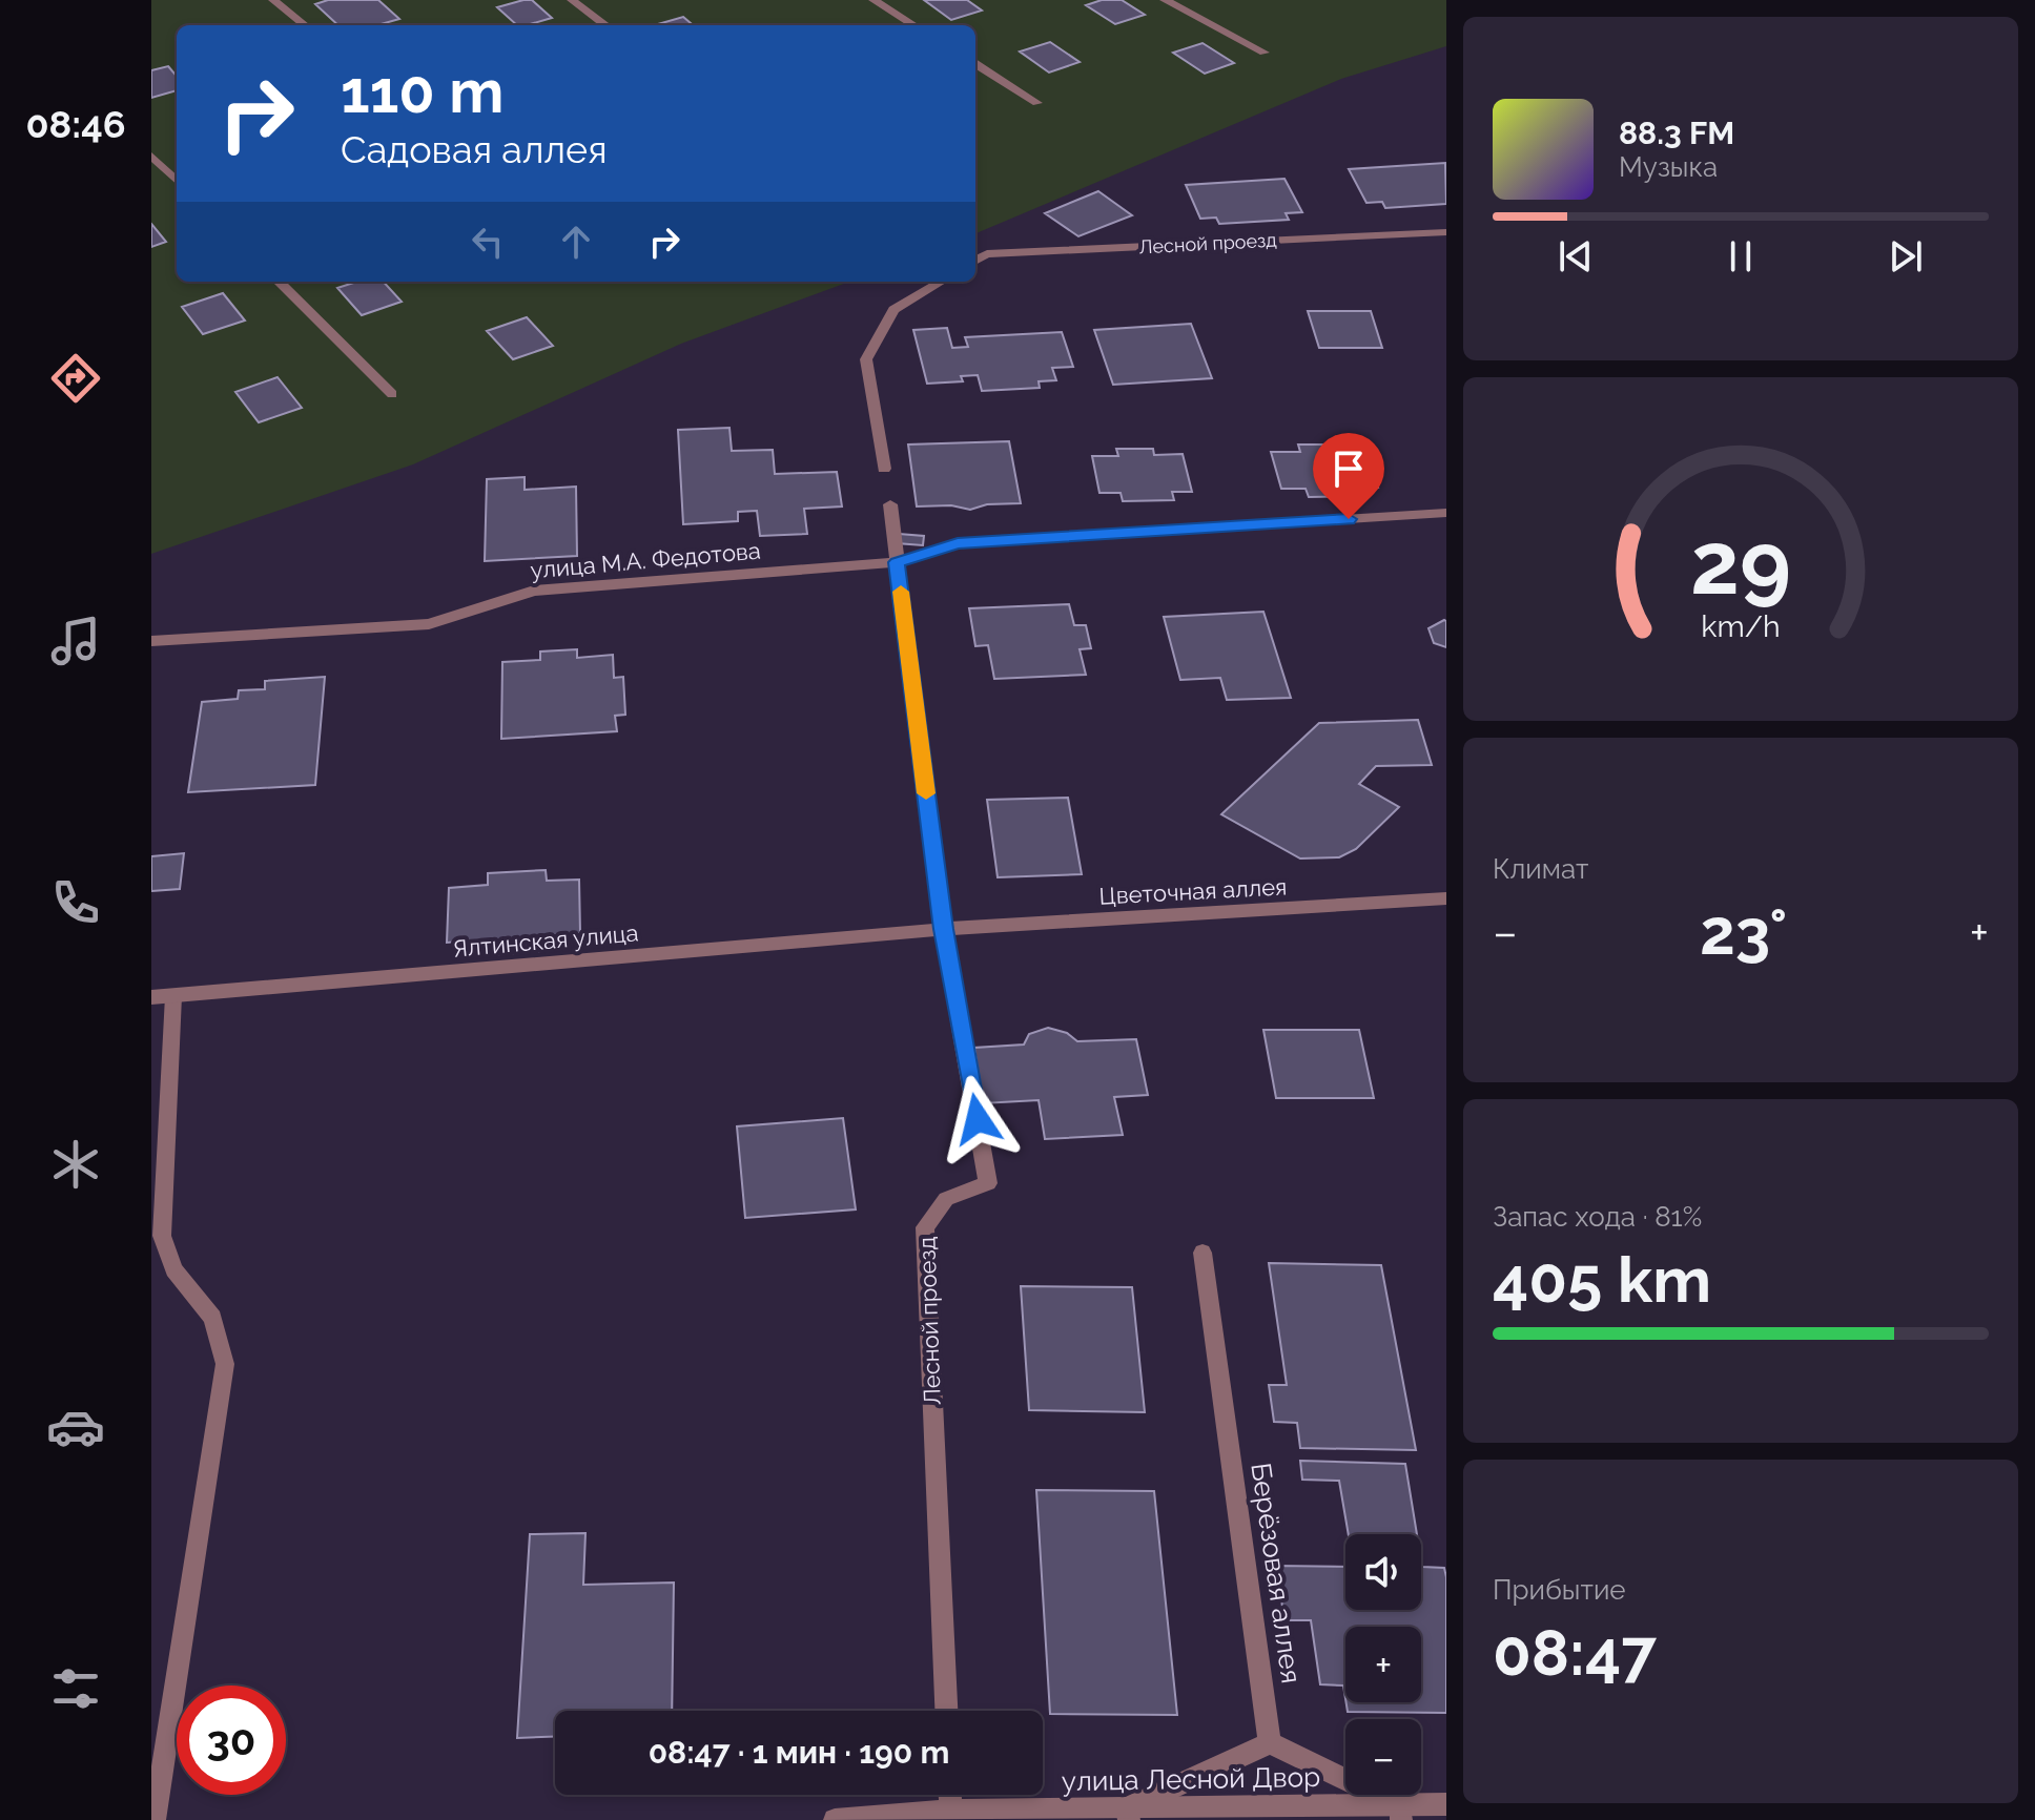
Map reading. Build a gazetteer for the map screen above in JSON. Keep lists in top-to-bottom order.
{
  "streets": {
    "street": [
      "Лесной проезд",
      "улица М.А. Федотова",
      "Цветочная аллея",
      "Ялтинская улица",
      "Берёзовая аллея",
      "улица Лесной Двор"
    ]
  },
  "crossings": [
    ["Лесной проезд", "улица М.А. Федотова"],
    ["Лесной проезд", "Цветочная аллея"],
    ["Лесной проезд", "Ялтинская улица"],
    ["Цветочная аллея", "Ялтинская улица"]
  ],
  "page": {
    "tabs": "08:46",
    "turn": ["110 m", "Садовая аллея"],
    "song": ["88.3 FM", "Музыка"],
    "tile": [
      "Климат",
      ["Запас хода · 81%", "405 km"],
      ["Прибытие", "08:47"]
    ],
    "heat": ["−", "23°", "+"],
    "map_buttons": ["+", "−"],
    "limit": "30",
    "trip": "08:47 · 1 мин · 190 m",
    "gauge": ["29", "km/h"]
  }
}
